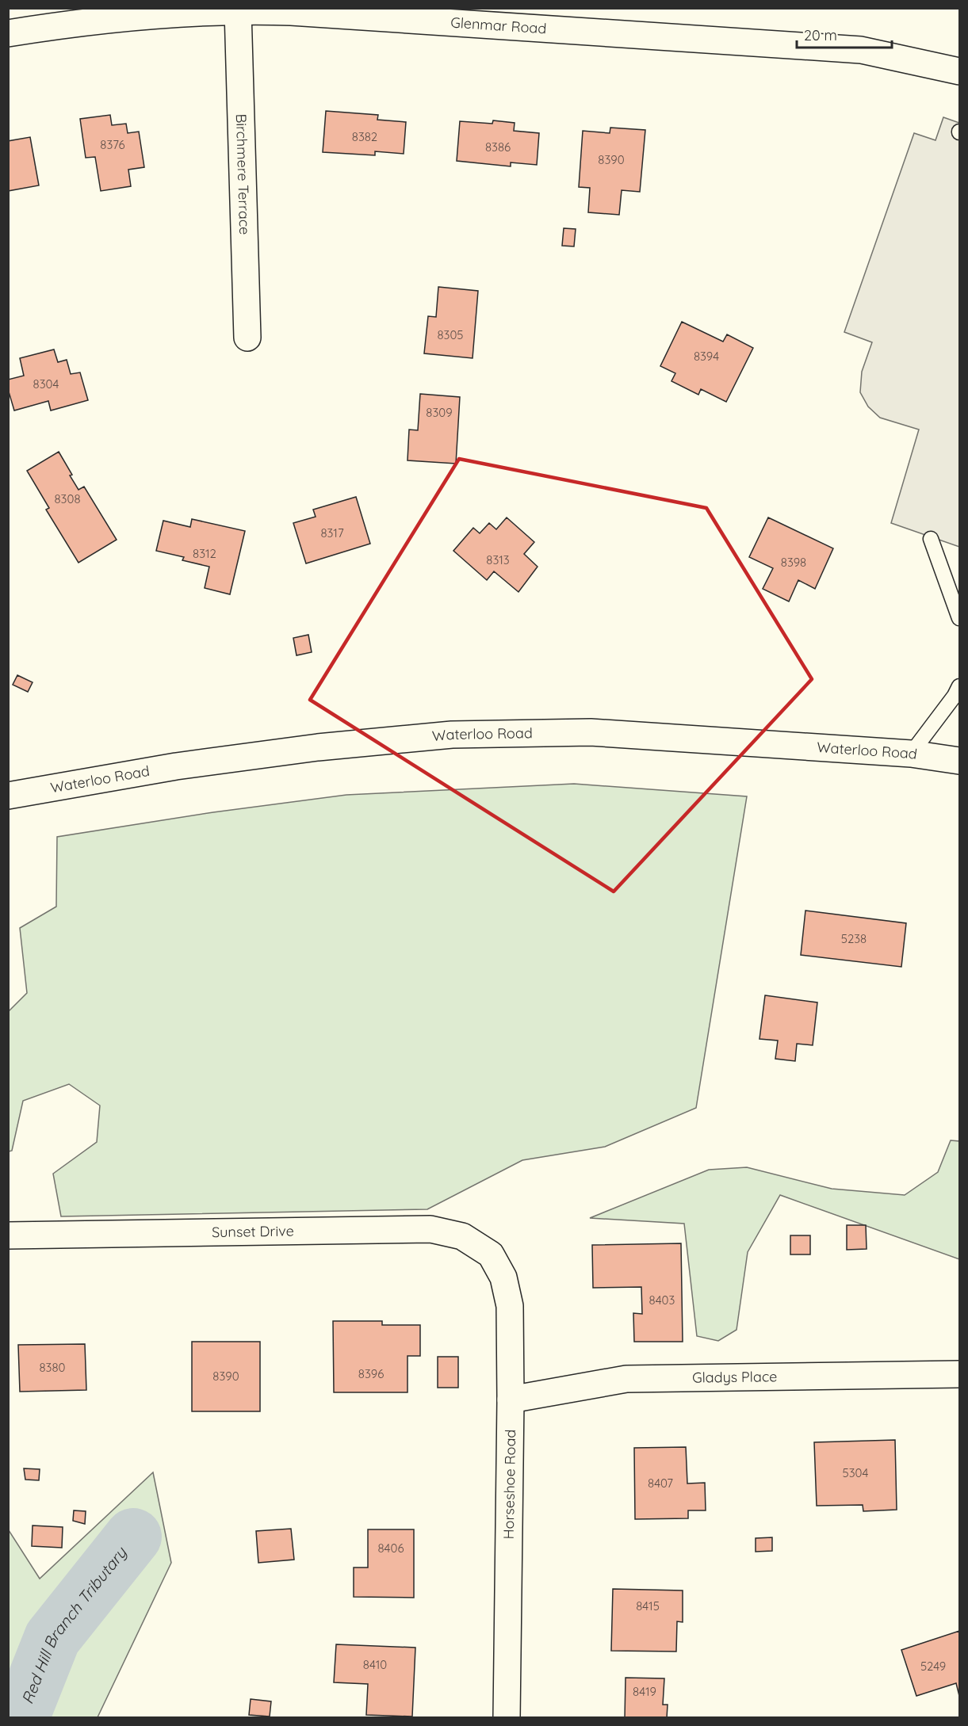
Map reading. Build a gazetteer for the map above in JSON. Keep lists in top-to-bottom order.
{
  "streets": {
    "street": [
      "Glenmar Road",
      "Birchmere Terrace",
      "Waterloo Road",
      "Sunset Drive",
      "Gladys Place",
      "Horseshoe Road"
    ]
  },
  "crossings": [
    ["Glenmar Road", "Birchmere Terrace"],
    ["Sunset Drive", "Horseshoe Road"],
    ["Gladys Place", "Horseshoe Road"]
  ],
  "water": ["Red Hill Branch Tributary"],
  "house_numbers": [
    "8382",
    "8376",
    "8386",
    "8390",
    "8305",
    "8394",
    "8304",
    "8309",
    "8308",
    "8317",
    "8312",
    "8313",
    "8398",
    "5238",
    "8403",
    "8380",
    "8396",
    "8390",
    "5304",
    "8407",
    "8406",
    "8415",
    "8410",
    "5249",
    "8419"
  ],
  "scale_bar": "20 m"
}
